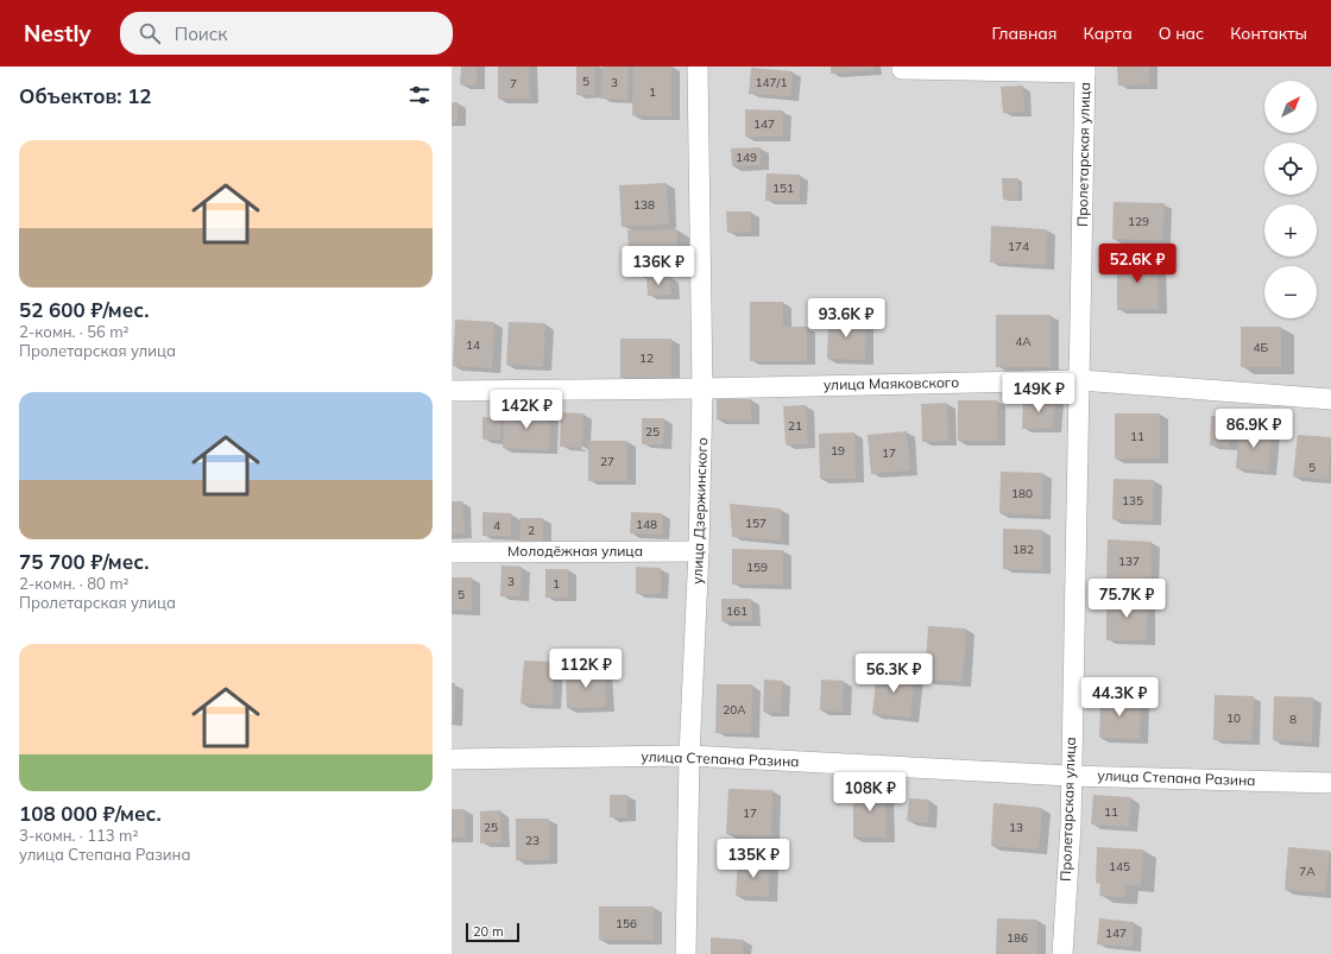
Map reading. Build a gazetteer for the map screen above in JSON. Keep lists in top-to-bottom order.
{
  "streets": {
    "street": [
      "Пролетарская улица",
      "улица Маяковского",
      "улица Дзержинского",
      "Молодёжная улица",
      "улица Степана Разина"
    ]
  },
  "crossings": [
    ["Пролетарская улица", "улица Маяковского"],
    ["Пролетарская улица", "улица Степана Разина"],
    ["улица Маяковского", "улица Дзержинского"],
    ["улица Дзержинского", "Молодёжная улица"],
    ["улица Дзержинского", "улица Степана Разина"]
  ],
  "house_numbers": [
    "5",
    "3",
    "147/1",
    "7",
    "1",
    "147",
    "149",
    "151",
    "138",
    "129",
    "174",
    "4А",
    "14",
    "4Б",
    "12",
    "21",
    "25",
    "11",
    "19",
    "17",
    "27",
    "5",
    "180",
    "135",
    "157",
    "148",
    "4",
    "2",
    "182",
    "137",
    "159",
    "3",
    "1",
    "5",
    "161",
    "20А",
    "10",
    "8",
    "11",
    "17",
    "25",
    "13",
    "23",
    "145",
    "7А",
    "156",
    "147",
    "186"
  ],
  "scale_bar": "20 m",
  "north": "top right",
  "page": {
    "header": "Nestly",
    "search": "Поиск",
    "nav": [
      "Главная",
      "Карта",
      "О нас",
      "Контакты"
    ],
    "heading": "Объектов: 12",
    "map_buttons": ["+", "−"],
    "list": [
      {
        "name": "52 600 ₽/мес.",
        "note": "2-комн. · 56 m² · Пролетарская улица"
      },
      {
        "name": "75 700 ₽/мес.",
        "note": "2-комн. · 80 m² · Пролетарская улица"
      },
      {
        "name": "108 000 ₽/мес.",
        "note": "3-комн. · 113 m² · улица Степана Разина"
      }
    ],
    "price": [
      "52.6K ₽",
      "136K ₽",
      "93.6K ₽",
      "149K ₽",
      "142K ₽",
      "86.9K ₽",
      "75.7K ₽",
      "112K ₽",
      "56.3K ₽",
      "44.3K ₽",
      "108K ₽",
      "135K ₽"
    ],
    "scale": "20 m"
  }
}
